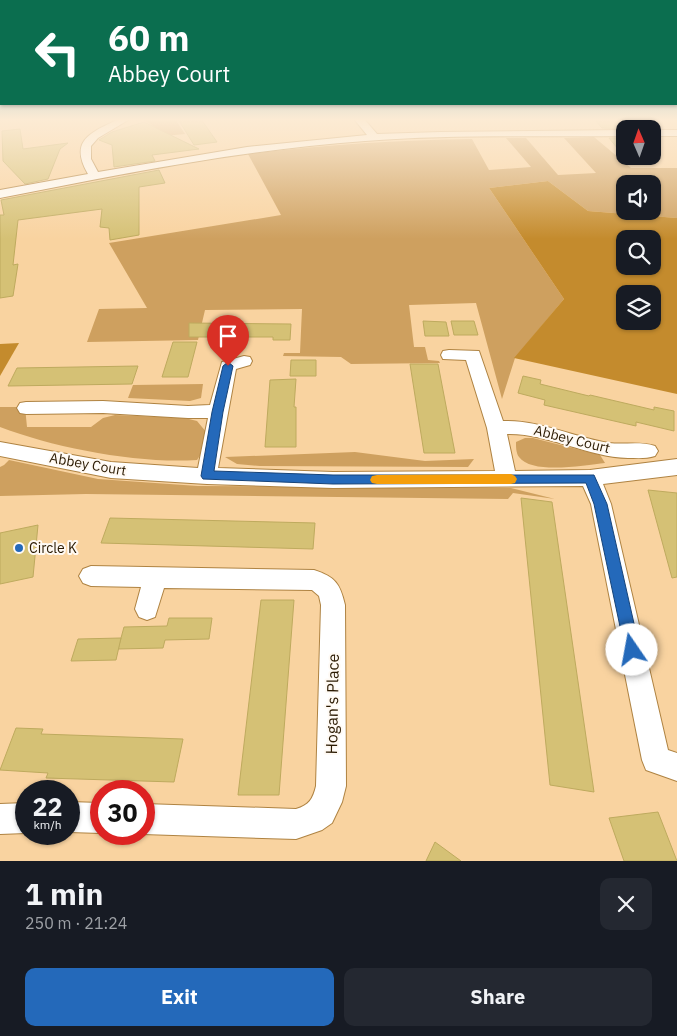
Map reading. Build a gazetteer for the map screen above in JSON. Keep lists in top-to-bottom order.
{
  "streets": {
    "street": ["Abbey Court", "Hogan's Place"]
  },
  "places": ["Circle K"],
  "north": "top",
  "page": {
    "turn": ["60 m", "Abbey Court"],
    "speed": "22 km/h",
    "limit": "30",
    "heading": ["1 min", "250 m · 21:24"],
    "buttons": ["Exit", "Share"]
  }
}
